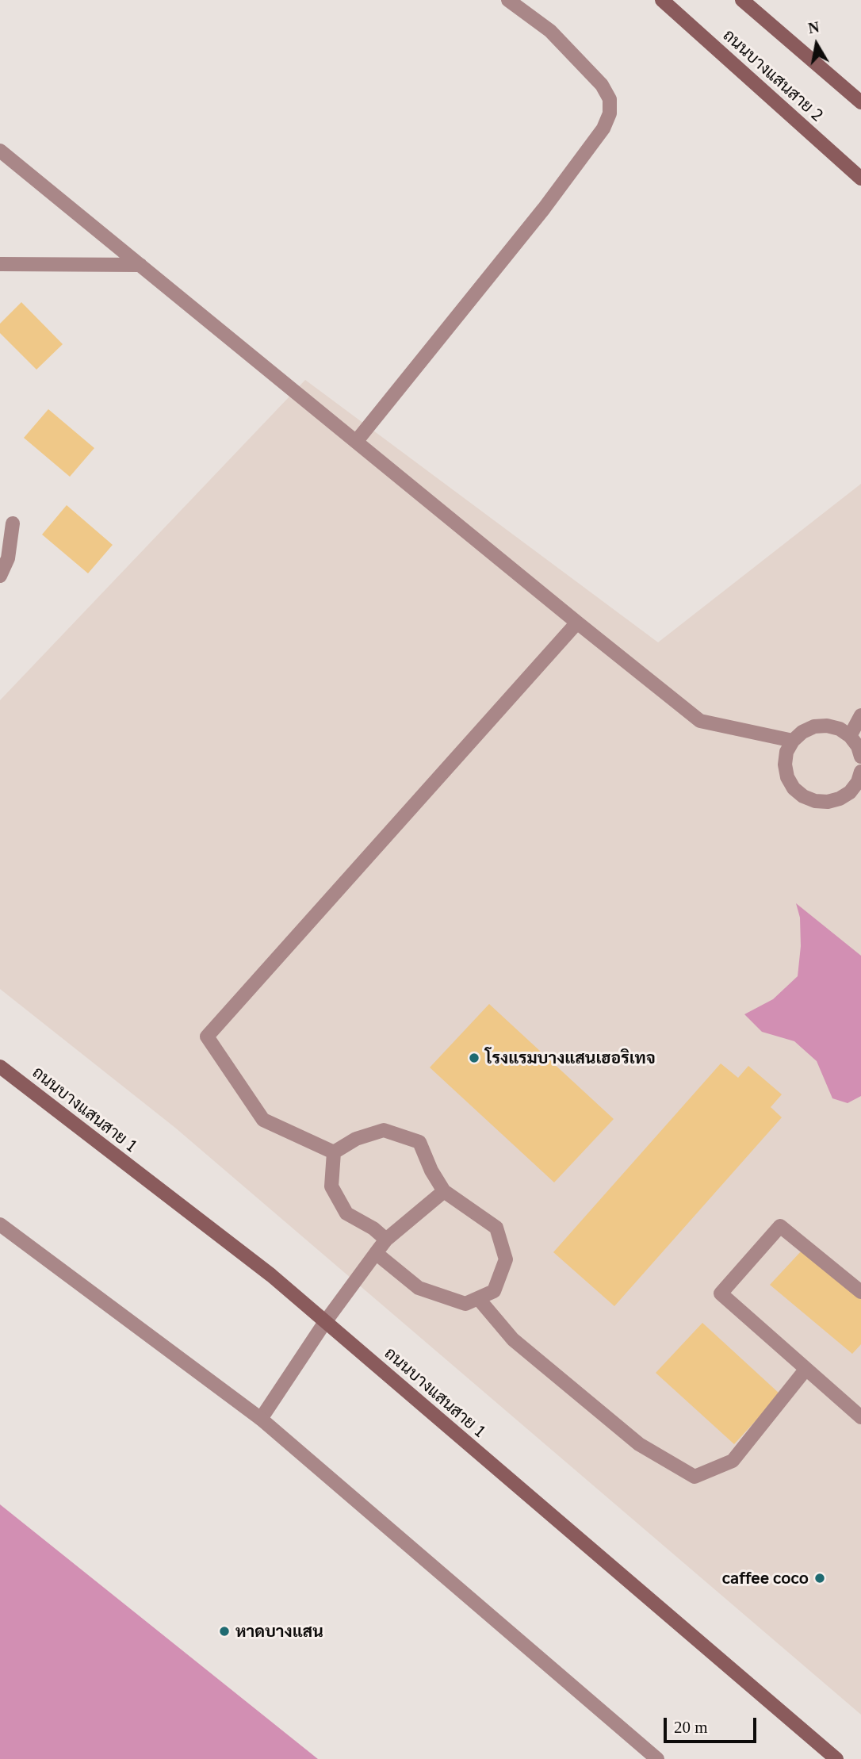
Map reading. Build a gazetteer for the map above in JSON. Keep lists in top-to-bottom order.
{
  "streets": {
    "street": ["ถนนบางแสนสาย 2", "ถนนบางแสนสาย 1"]
  },
  "places": ["โรงแรมบางแสนเฮอริเทจ", "caffee coco", "หาดบางแสน"],
  "scale_bar": "20 m",
  "north": "top"
}
